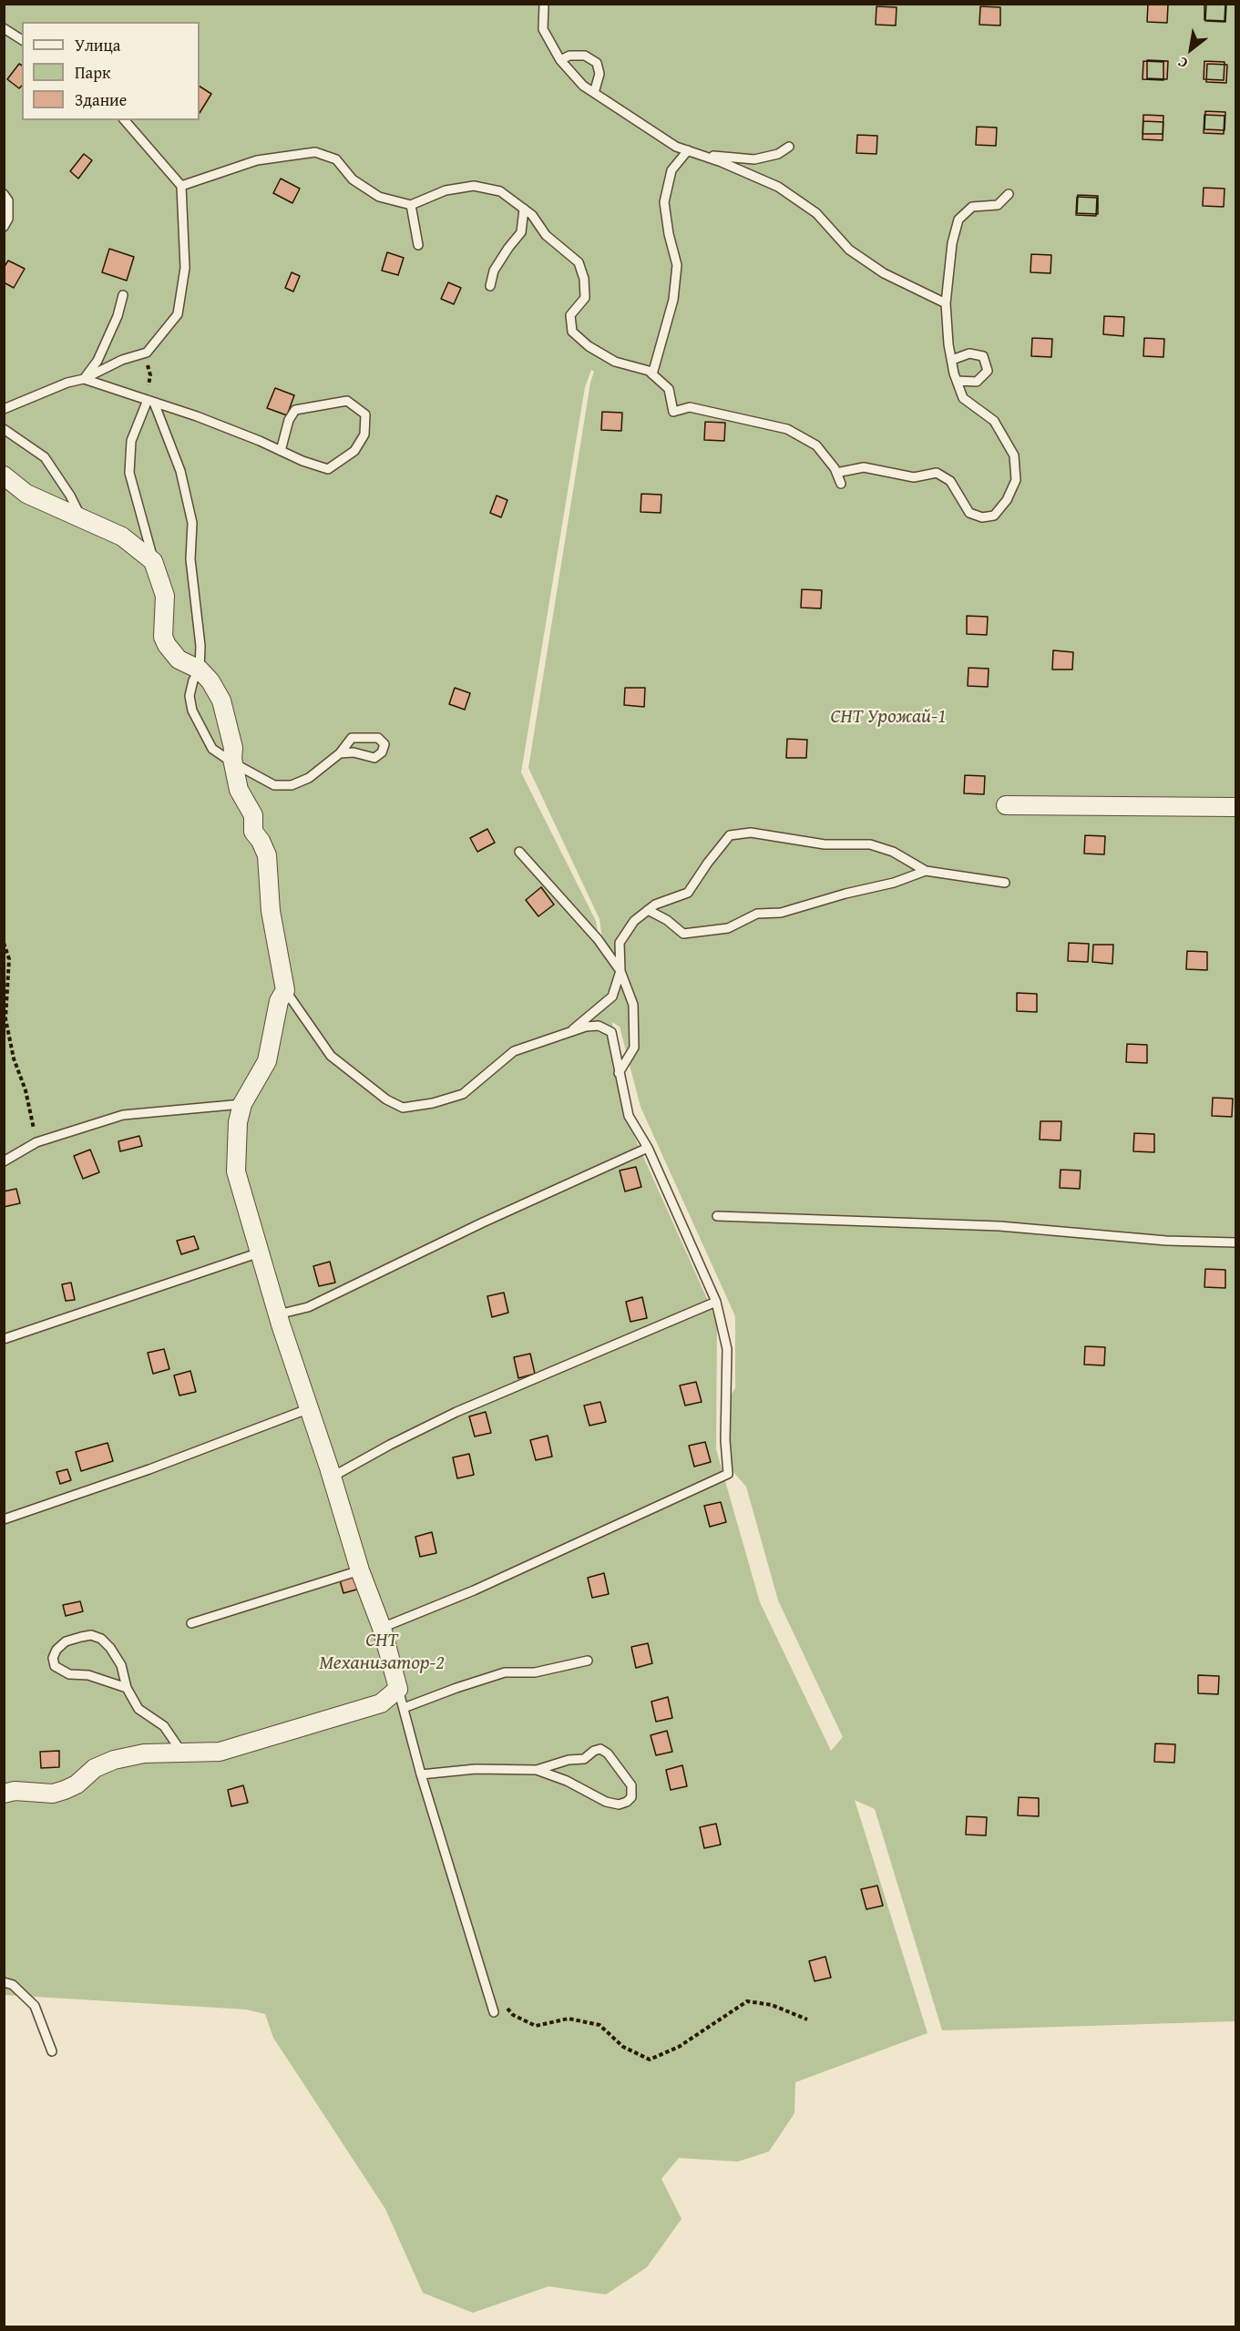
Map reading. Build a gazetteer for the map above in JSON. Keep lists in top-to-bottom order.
{
  "parks": ["СНТ Урожай-1", "СНТ Механизатор-2"],
  "legend": ["Улица", "Парк", "Здание"],
  "north": "bottom left"
}
